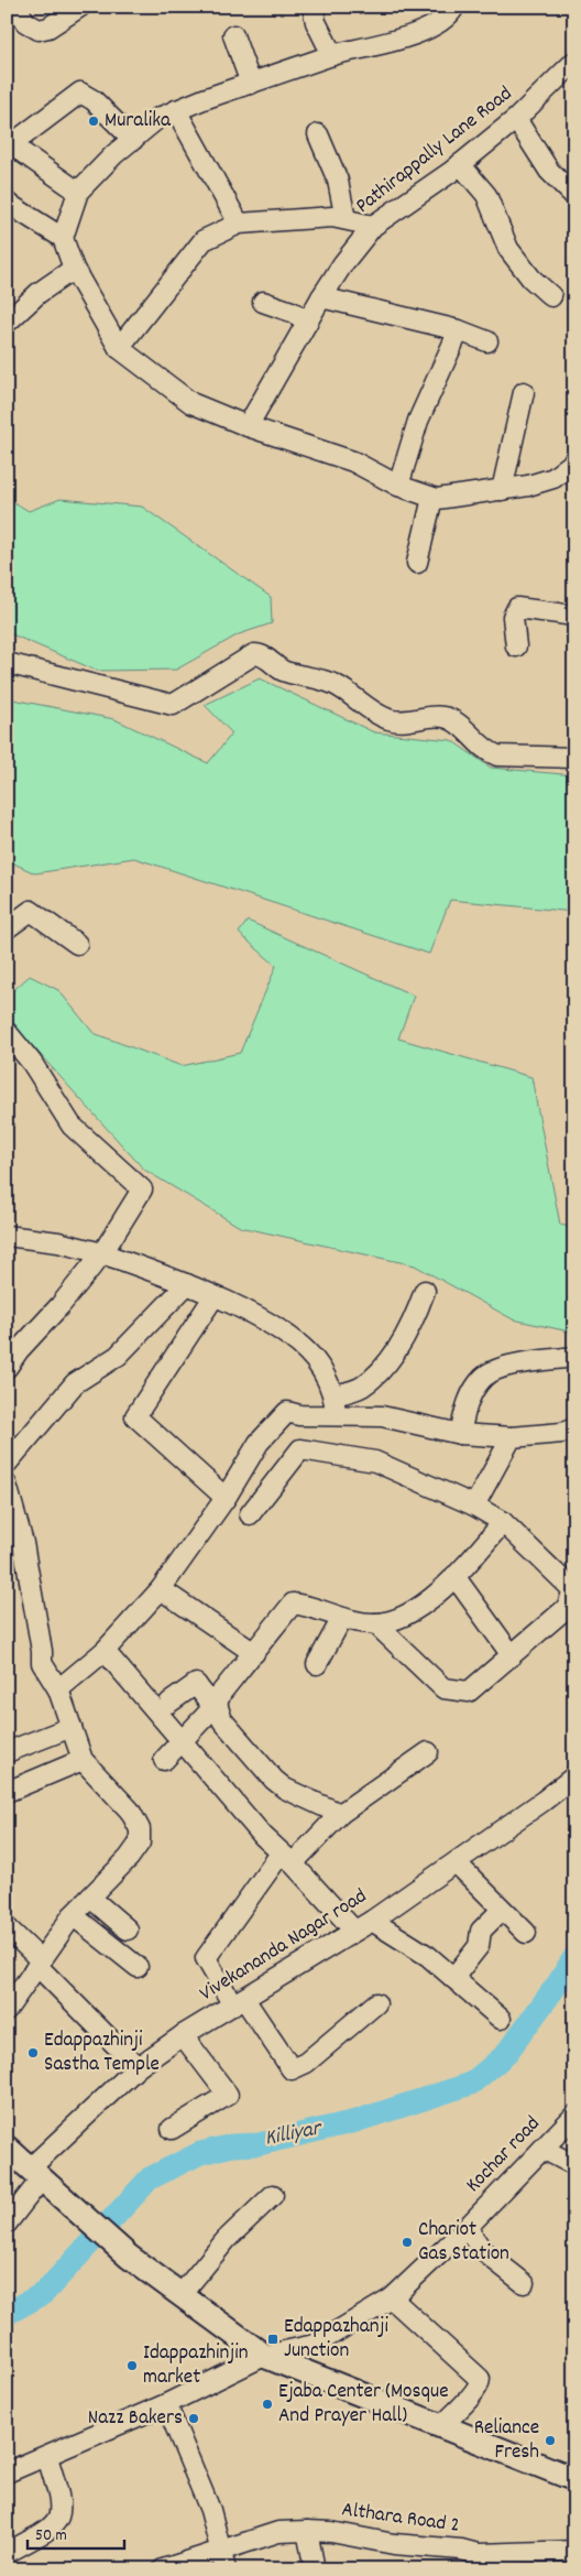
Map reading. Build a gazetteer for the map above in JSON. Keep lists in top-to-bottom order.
{
  "streets": {
    "street": [
      "Pathirappally Lane Road",
      "Vivekananda Nagar road",
      "Kochar road",
      "Althara Road 2"
    ]
  },
  "water": ["Killiyar"],
  "places": {
    "other": [
      "Muralika",
      "Edappazhinji Sastha Temple",
      "Chariot Gas Station",
      "Idappazhinjin market",
      "Ejaba Center (Mosque And Prayer Hall)",
      "Nazz Bakers",
      "Reliance Fresh"
    ],
    "transit": ["Edappazhanji Junction"]
  },
  "scale_bar": "50 m"
}
